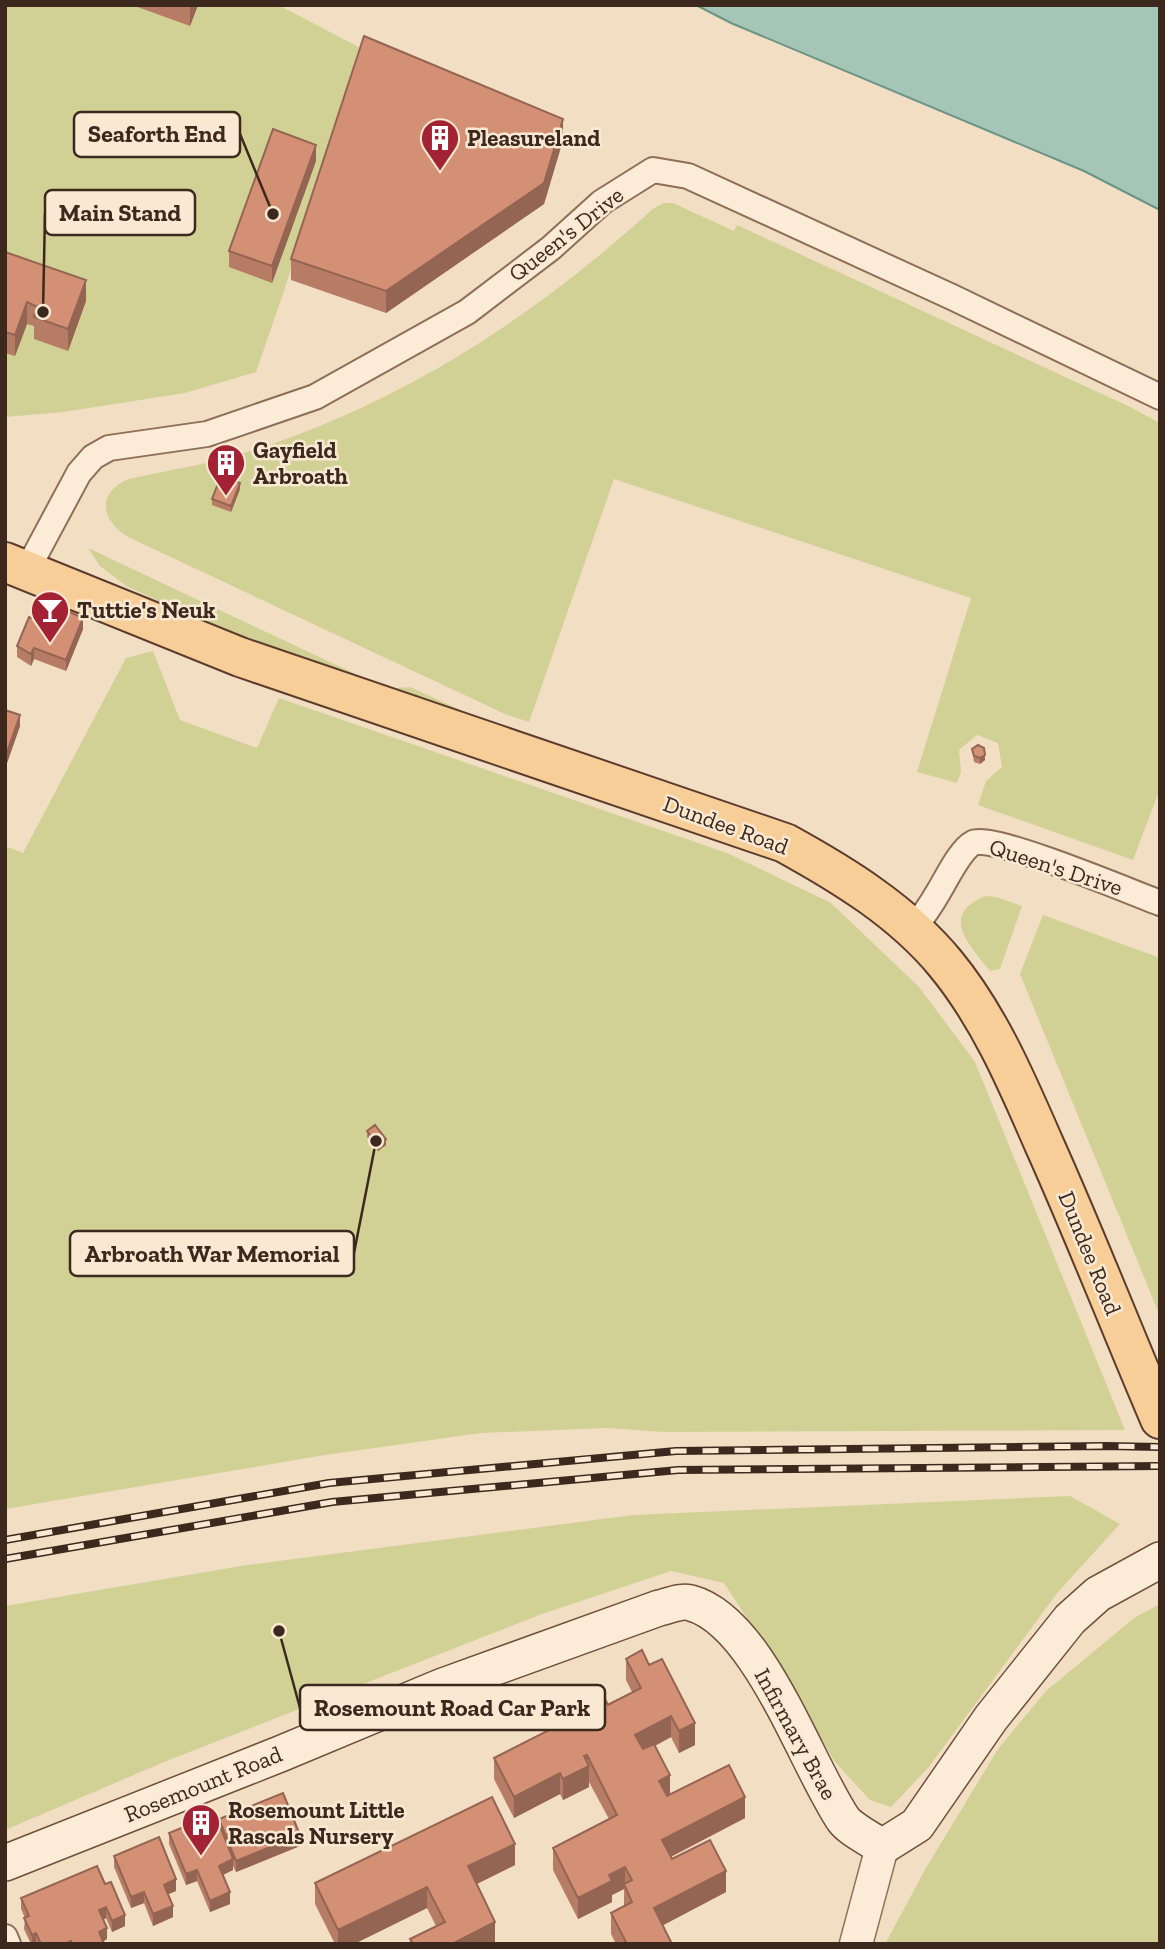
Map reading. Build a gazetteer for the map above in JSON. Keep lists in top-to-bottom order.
{
  "streets": {
    "main road": ["Dundee Road", "Infirmary Brae", "Rosemount Road"],
    "street": ["Queen's Drive"]
  },
  "crossings": [
    ["Queen's Drive", "Dundee Road"],
    ["Infirmary Brae", "Rosemount Road"]
  ],
  "places": {
    "building": ["Pleasureland", "Gayfield Arbroath", "Rosemount Little Rascals Nursery"],
    "other": [
      "Seaforth End",
      "Main Stand",
      "Arbroath War Memorial",
      "Rosemount Road Car Park"
    ],
    "bar": ["Tuttie's Neuk"]
  }
}
